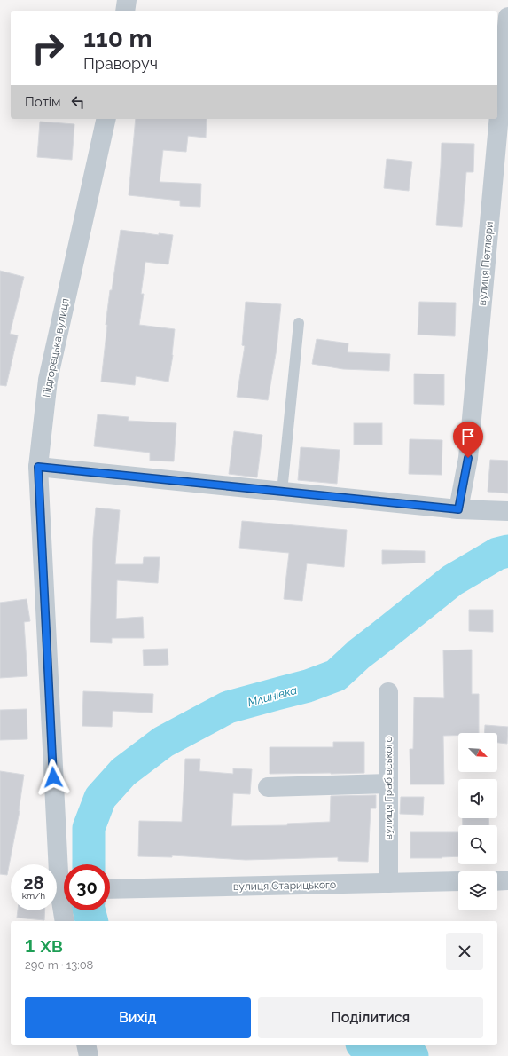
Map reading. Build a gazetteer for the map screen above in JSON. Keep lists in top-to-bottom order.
{
  "streets": {
    "street": [
      "вулиця Петлюри",
      "Підгорецька вулиця",
      "вулиця Грабівського",
      "вулиця Старицького"
    ]
  },
  "crossings": [
    ["вулиця Грабівського", "вулиця Старицького"]
  ],
  "water": ["Млинівка"],
  "north": "bottom right",
  "page": {
    "turn": ["110 m", "Праворуч"],
    "then": "Потім",
    "speed": "28 km/h",
    "limit": "30",
    "heading": ["1 хв", "290 m · 13:08"],
    "buttons": ["Вихід", "Поділитися"]
  }
}
